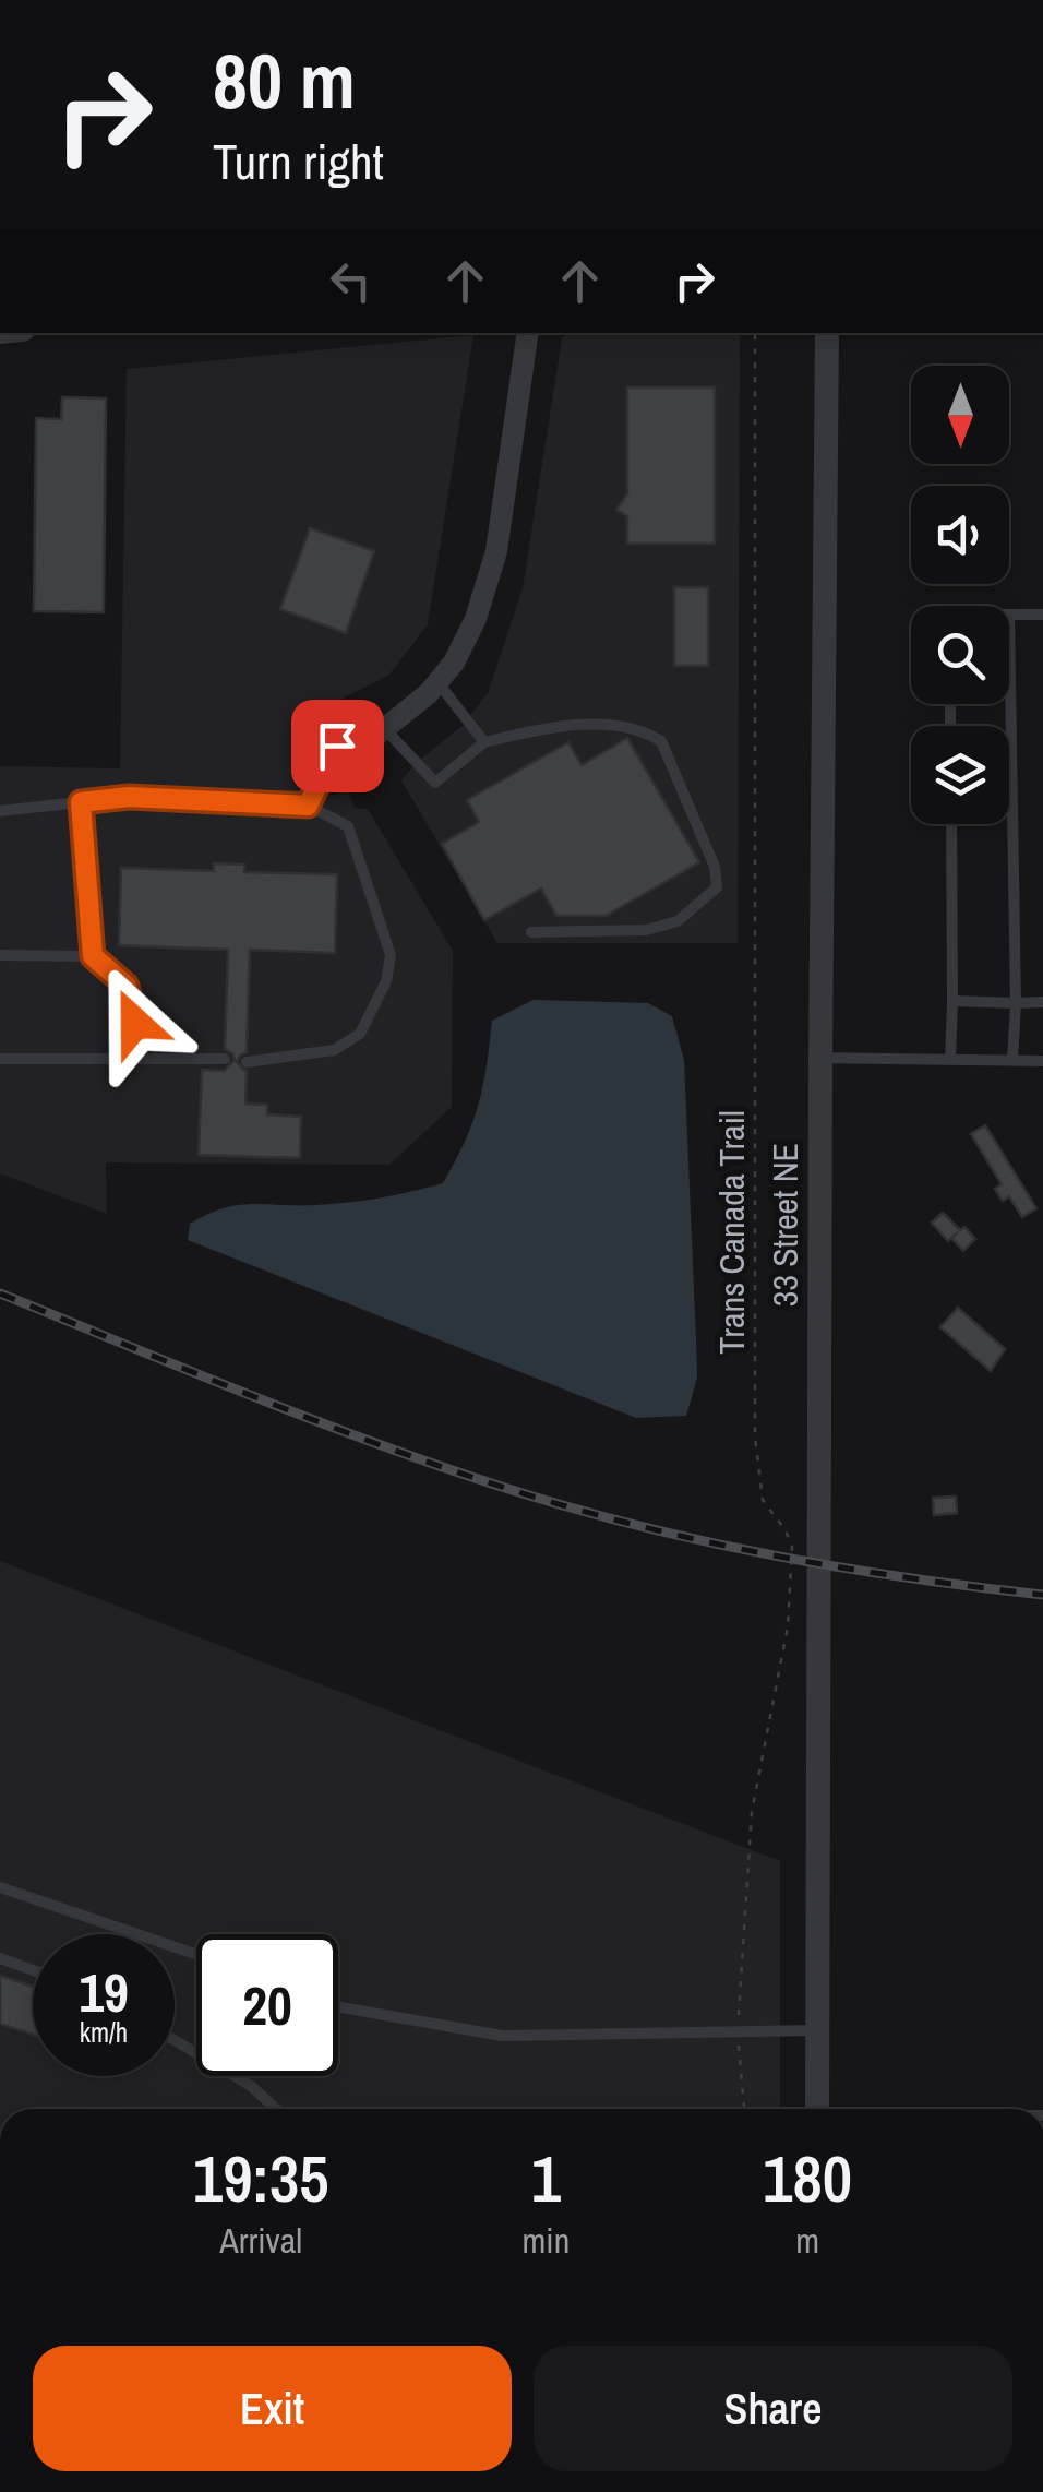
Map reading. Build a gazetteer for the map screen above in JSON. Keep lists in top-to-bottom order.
{
  "streets": {
    "street": ["33 Street NE"],
    "path": ["Trans Canada Trail"]
  },
  "north": "bottom",
  "page": {
    "turn": ["80 m", "Turn right"],
    "speed": "19 km/h",
    "limit": "20",
    "eta": [
      "19:35",
      "Arrival",
      "1",
      "min",
      "180",
      "m"
    ],
    "buttons": ["Exit", "Share"]
  }
}
